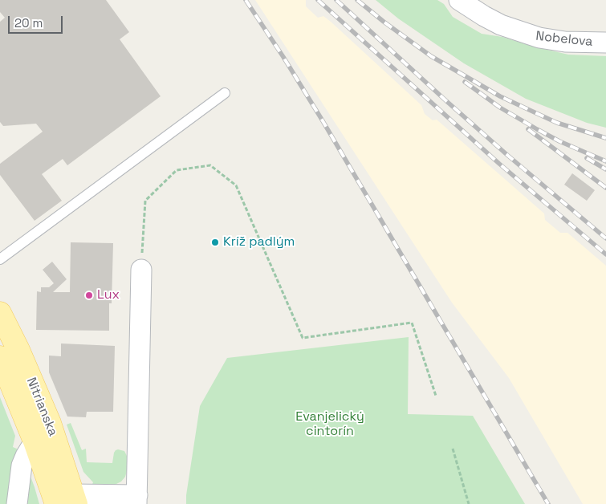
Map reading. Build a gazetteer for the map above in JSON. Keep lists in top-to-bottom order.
{
  "streets": {
    "main road": ["Nitrianska"],
    "street": ["Nobelova"]
  },
  "parks": ["Evanjelický cintorín"],
  "places": ["Kríž padlým", "Lux"],
  "scale_bar": "20 m"
}
